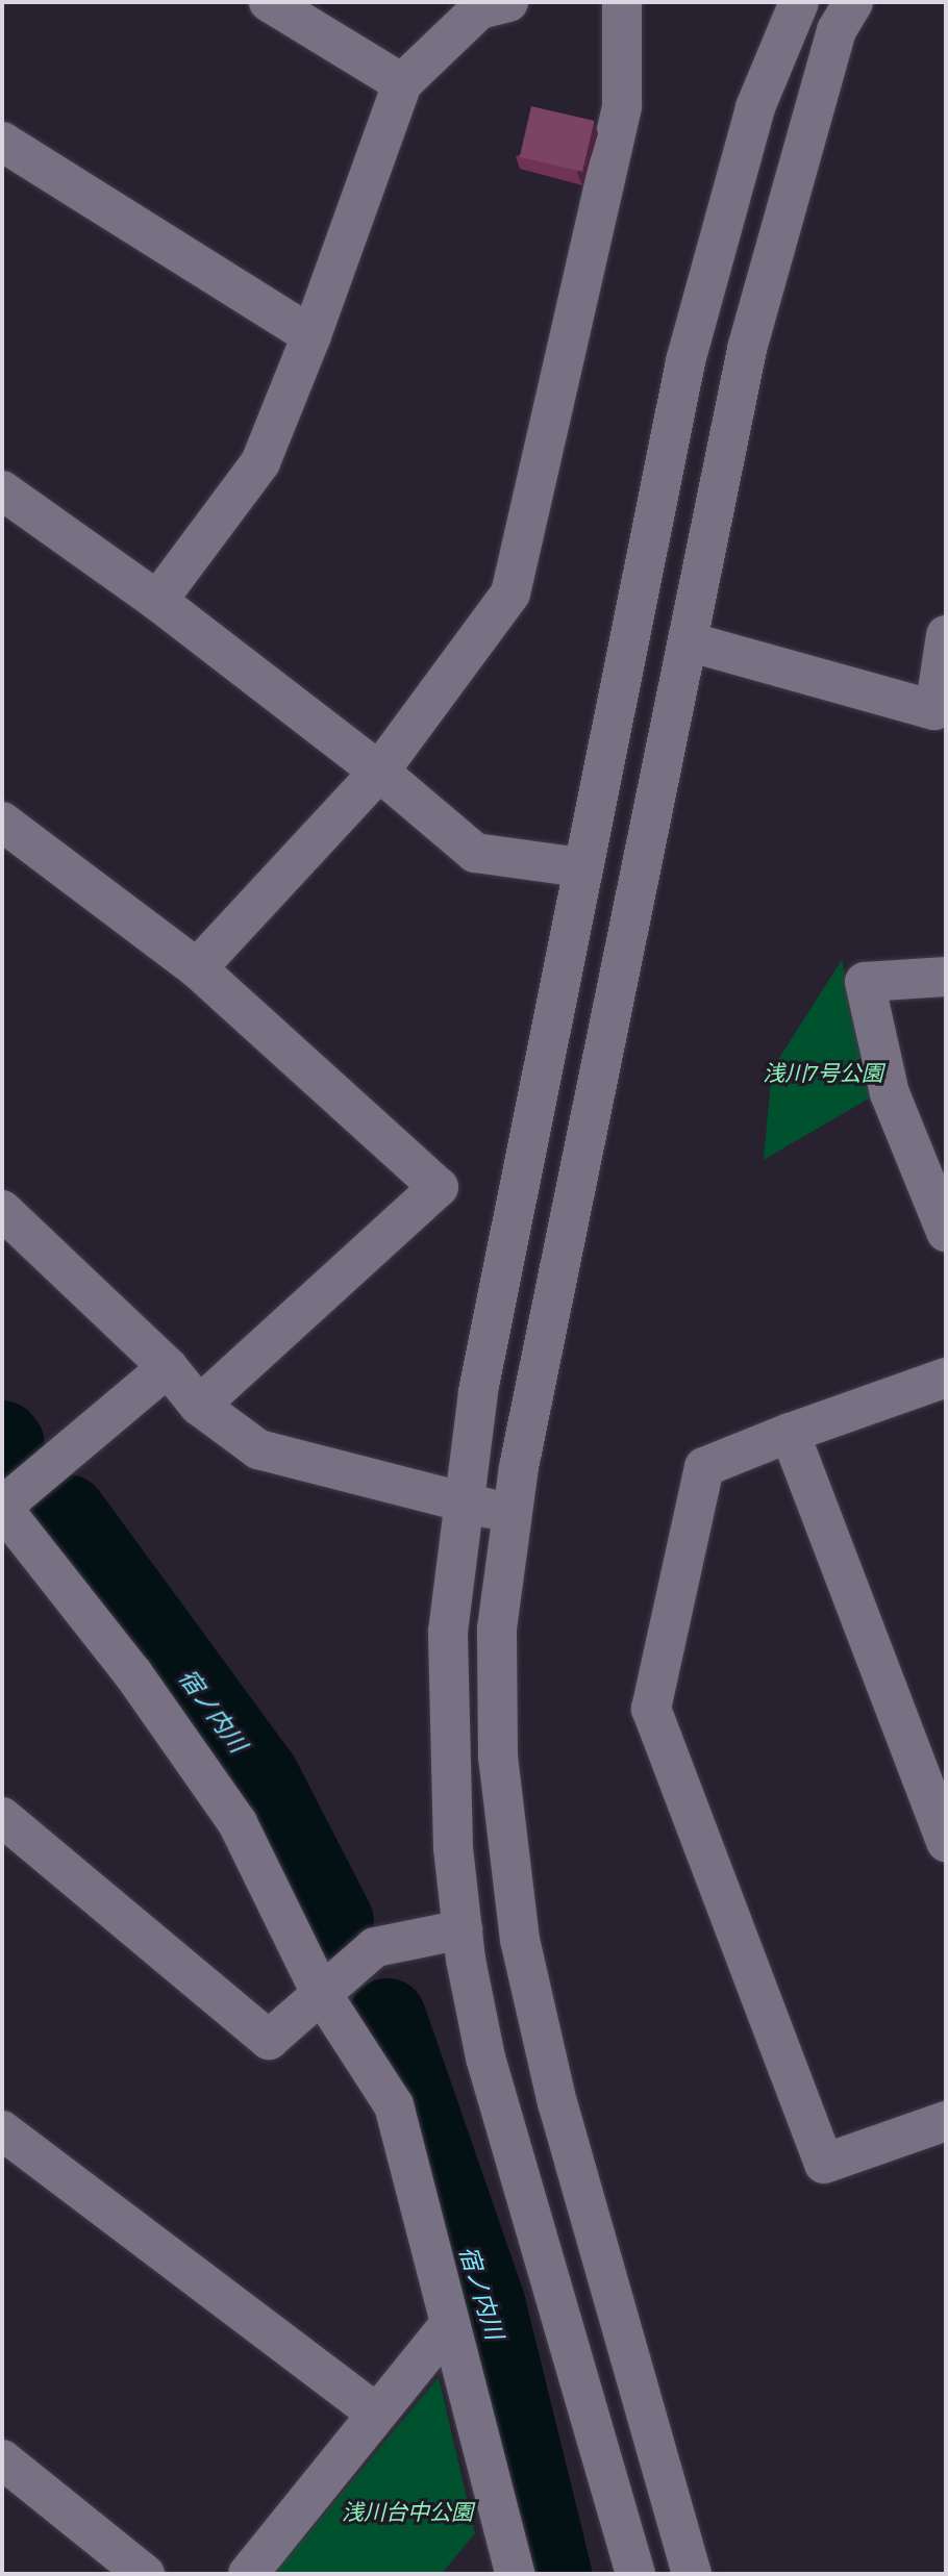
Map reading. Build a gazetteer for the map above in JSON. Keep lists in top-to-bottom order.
{
  "water": ["宿ノ内川"],
  "parks": ["浅川7号公園", "浅川台中公園"]
}
